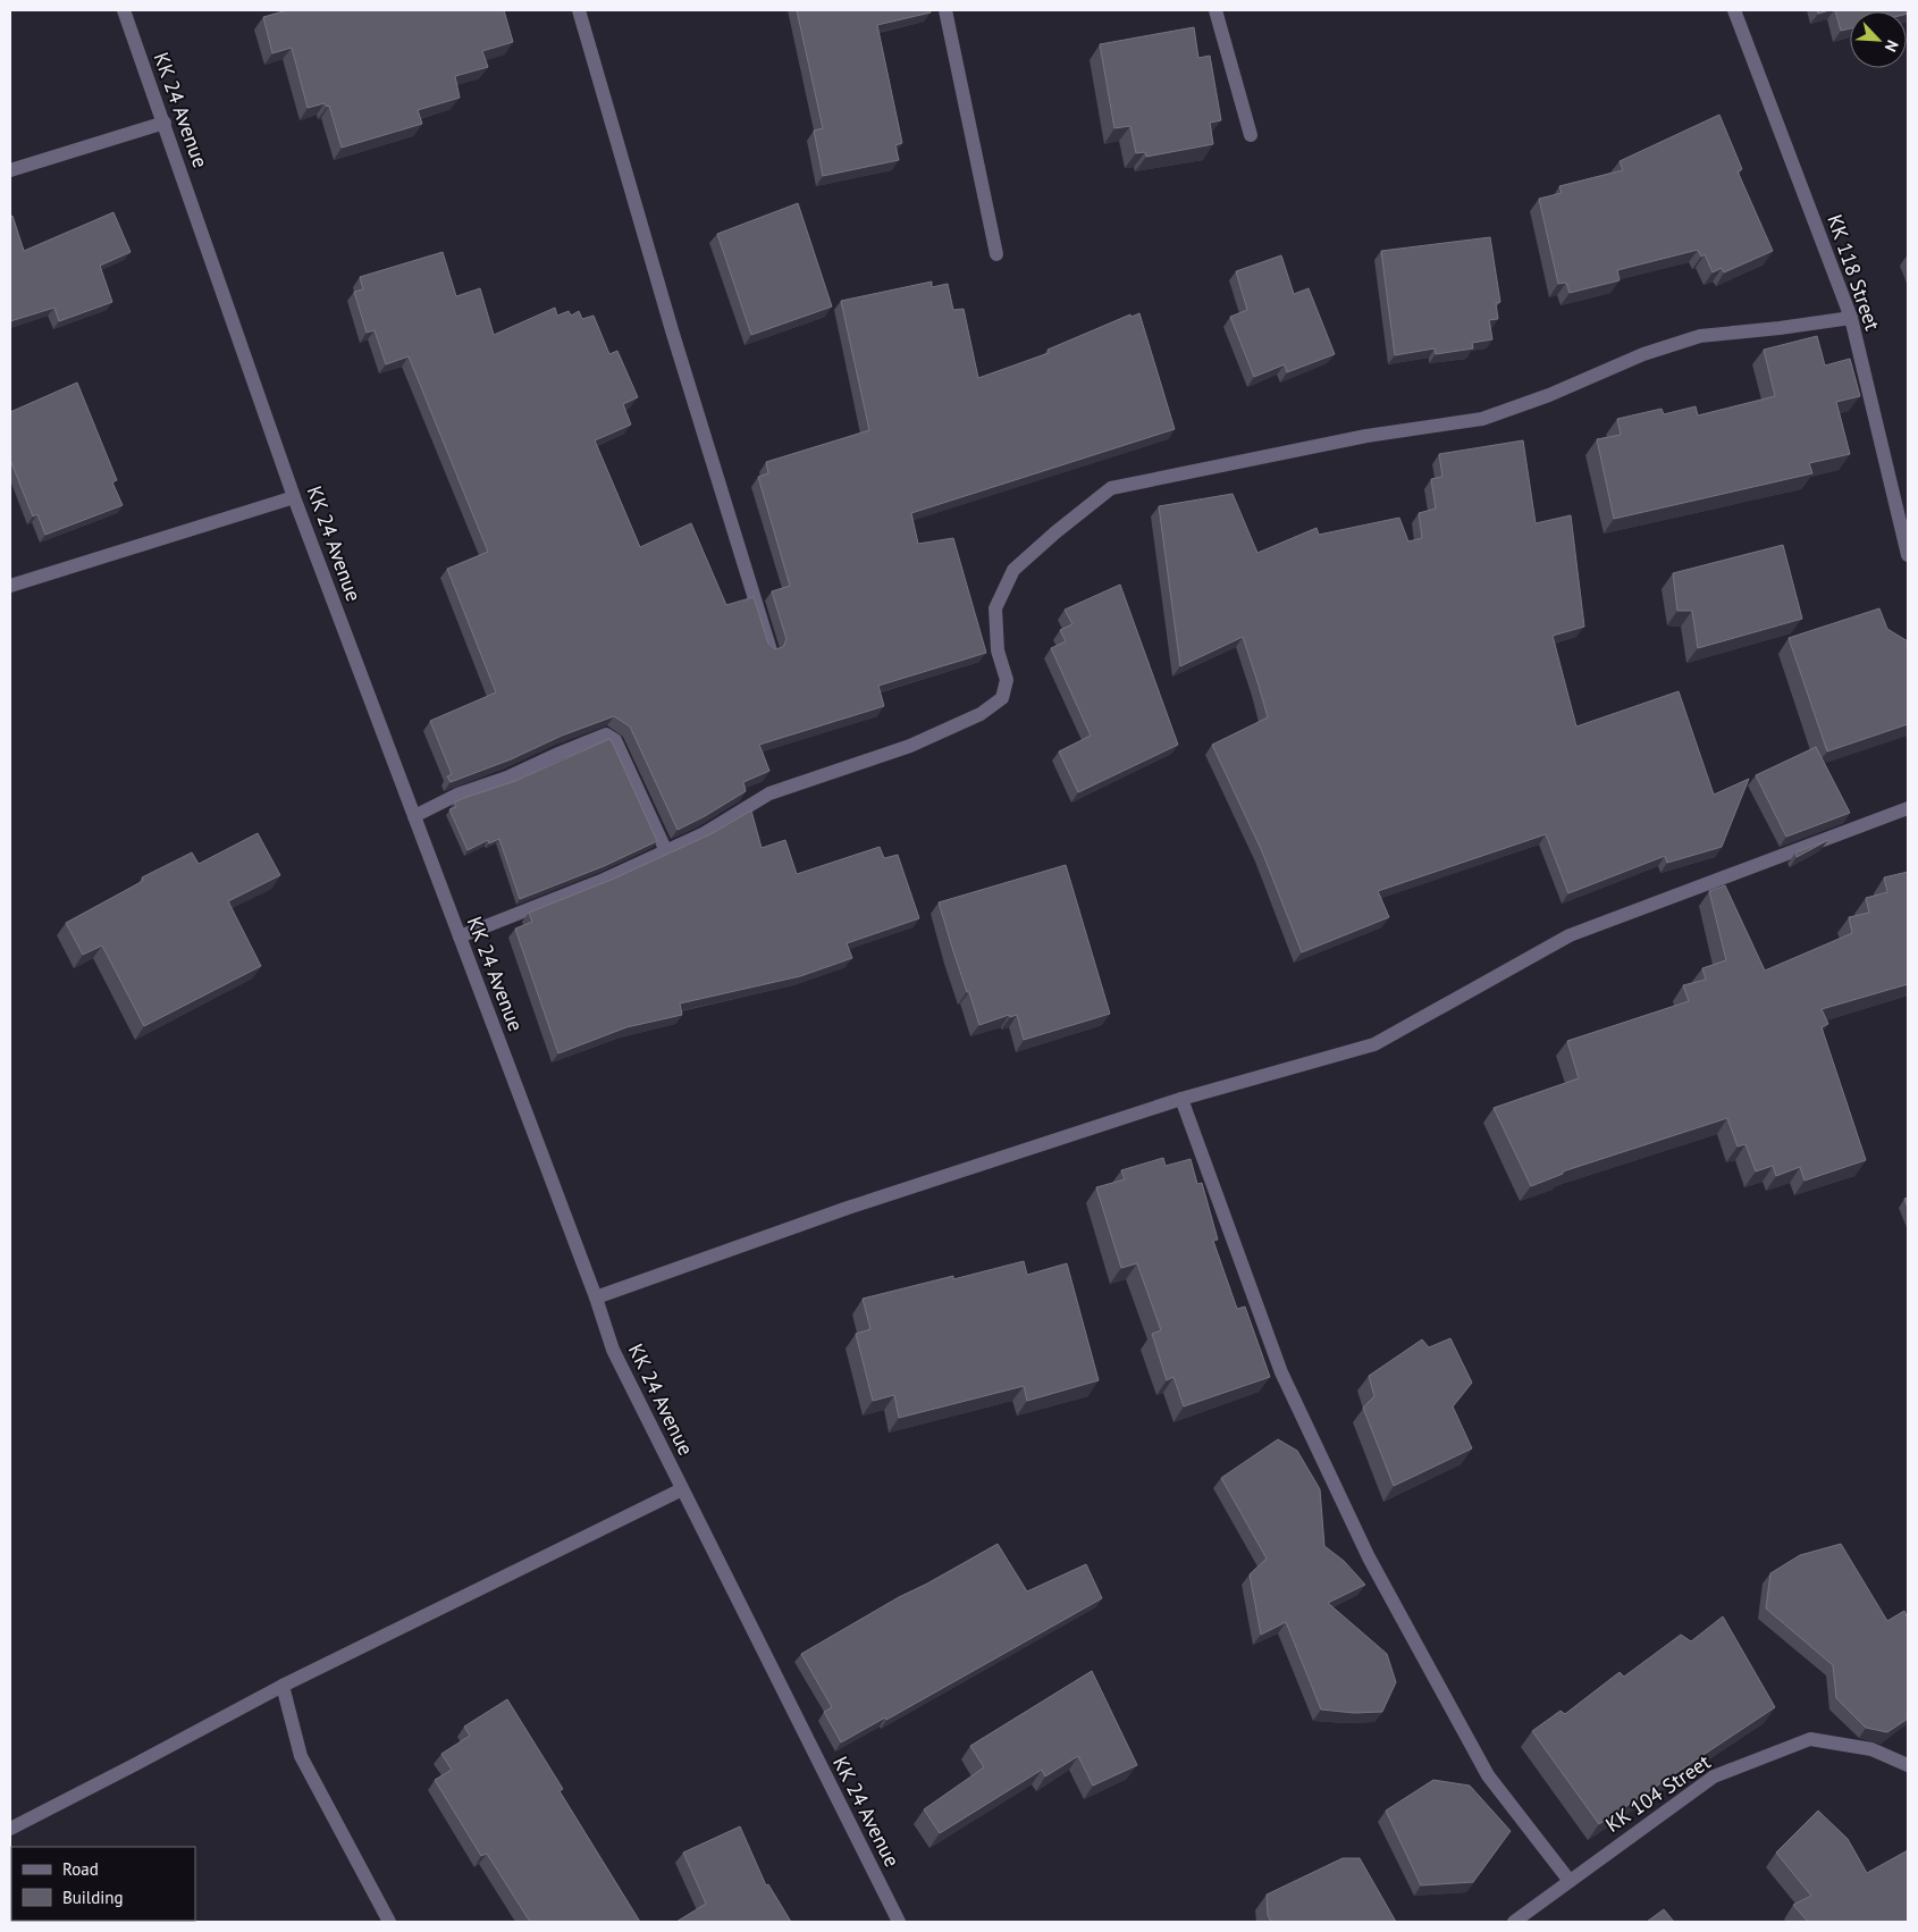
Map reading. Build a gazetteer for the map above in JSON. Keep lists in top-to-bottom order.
{
  "streets": {
    "street": ["KK 24 Avenue", "KK 118 Street", "KK 104 Street"]
  },
  "legend": ["Road", "Building"],
  "north": "bottom right"
}
